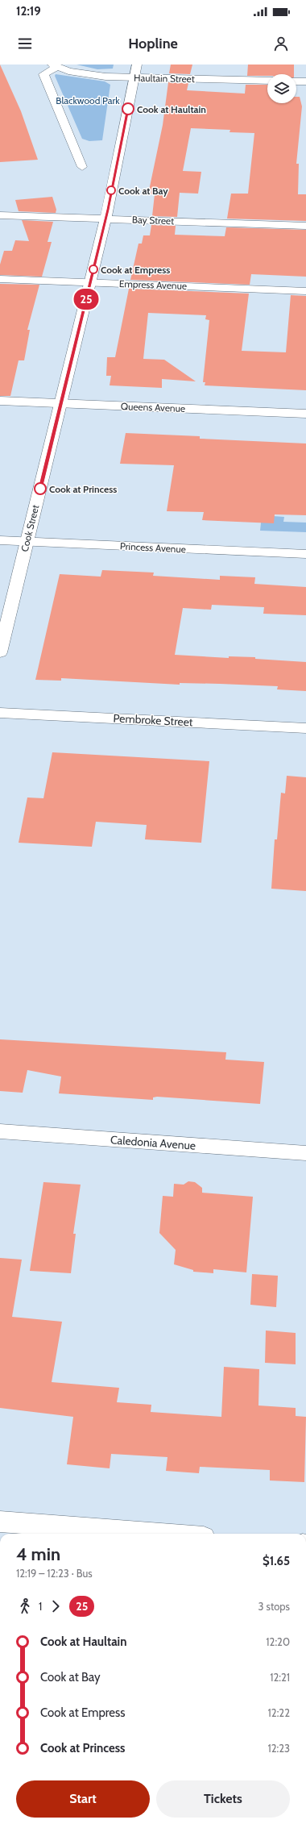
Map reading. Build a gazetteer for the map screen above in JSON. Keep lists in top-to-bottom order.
{
  "streets": {
    "street": [
      "Haultain Street",
      "Bay Street",
      "Empress Avenue",
      "Queens Avenue",
      "Cook Street",
      "Princess Avenue",
      "Pembroke Street",
      "Caledonia Avenue"
    ]
  },
  "crossings": [
    ["Haultain Street", "Cook Street"],
    ["Bay Street", "Cook Street"],
    ["Empress Avenue", "Cook Street"],
    ["Queens Avenue", "Cook Street"],
    ["Cook Street", "Princess Avenue"]
  ],
  "parks": ["Blackwood Park"],
  "places": [
    "Cook at Haultain",
    "Cook at Bay",
    "Cook at Empress",
    "Cook at Princess"
  ],
  "lines": ["bus line 25"],
  "page": {
    "status": "12:19",
    "header": "Hopline",
    "on_map": "25",
    "heading": ["4 min", "12:19 – 12:23 · Bus", "$1.65"],
    "legs": ["1", "25", "3 stops"],
    "list": [
      {
        "name": "Cook at Haultain",
        "value": "12:20"
      },
      {
        "name": "Cook at Bay",
        "value": "12:21"
      },
      {
        "name": "Cook at Empress",
        "value": "12:22"
      },
      {
        "name": "Cook at Princess",
        "value": "12:23"
      }
    ],
    "buttons": ["Start", "Tickets"]
  }
}
